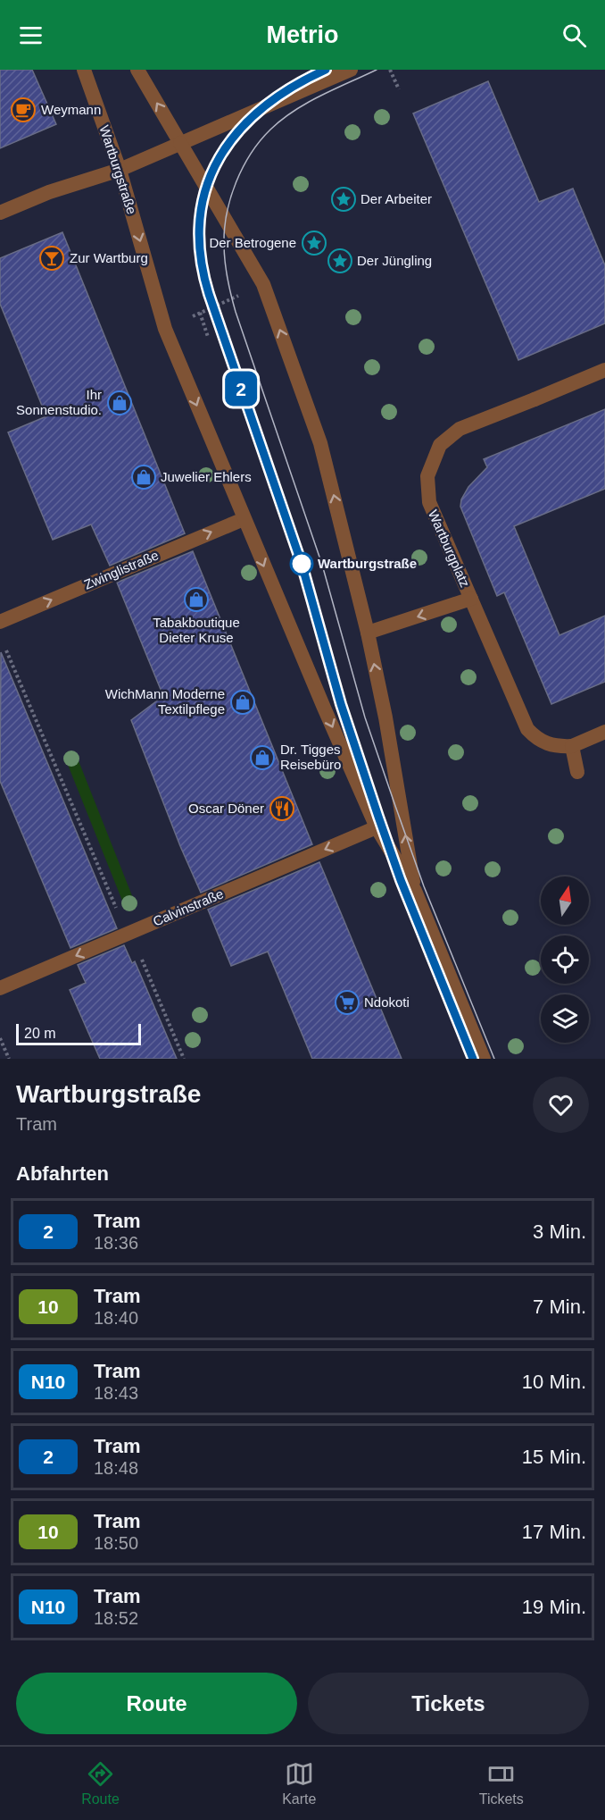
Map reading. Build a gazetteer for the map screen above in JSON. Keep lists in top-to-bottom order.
{
  "streets": {
    "street": [
      "Wartburgstraße",
      "Wartburgplatz",
      "Zwinglistraße",
      "Calvinstraße"
    ]
  },
  "crossings": [
    ["Wartburgstraße", "Wartburgplatz"],
    ["Wartburgstraße", "Zwinglistraße"],
    ["Wartburgstraße", "Calvinstraße"]
  ],
  "one_way": ["Zwinglistraße", "Calvinstraße"],
  "places": {
    "cafe": ["Weymann"],
    "place": ["Der Arbeiter", "Der Betrogene", "Der Jüngling"],
    "bar": ["Zur Wartburg"],
    "shop": [
      "Ihr Sonnenstudio.",
      "Juwelier Ehlers",
      "Tabakboutique Dieter Kruse",
      "WichMann Moderne Textilpflege",
      "Dr. Tigges Reisebüro"
    ],
    "other": ["Wartburgstraße"],
    "restaurant": ["Oscar Döner"],
    "supermarket": ["Ndokoti"]
  },
  "lines": ["tram line 2"],
  "scale_bar": "20 m",
  "north": "top",
  "page": {
    "header": "Metrio",
    "on_map": "2",
    "scale": "20 m",
    "heading": [
      ["Wartburgstraße", "Tram"],
      "Abfahrten"
    ],
    "list": [
      {
        "mark": "2",
        "name": "Tram",
        "note": "18:36",
        "value": "3 Min."
      },
      {
        "mark": "10",
        "name": "Tram",
        "note": "18:40",
        "value": "7 Min."
      },
      {
        "mark": "N10",
        "name": "Tram",
        "note": "18:43",
        "value": "10 Min."
      },
      {
        "mark": "2",
        "name": "Tram",
        "note": "18:48",
        "value": "15 Min."
      },
      {
        "mark": "10",
        "name": "Tram",
        "note": "18:50",
        "value": "17 Min."
      },
      {
        "mark": "N10",
        "name": "Tram",
        "note": "18:52",
        "value": "19 Min."
      }
    ],
    "buttons": ["Route", "Tickets"],
    "tabs": ["Route", "Karte", "Tickets"]
  }
}
